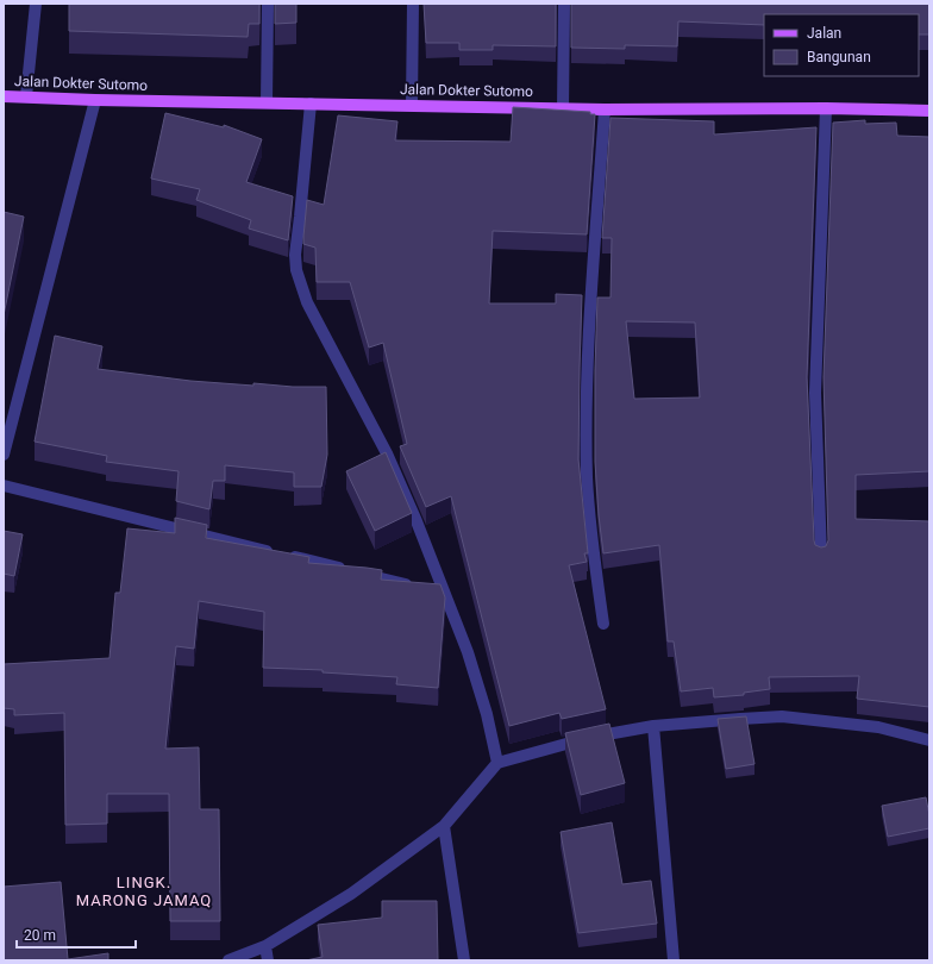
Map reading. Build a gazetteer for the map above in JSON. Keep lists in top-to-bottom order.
{
  "streets": {
    "main road": ["Jalan Dokter Sutomo"]
  },
  "districts": ["LINGK. MARONG JAMAQ"],
  "legend": ["Jalan", "Bangunan"],
  "scale_bar": "20 m"
}
